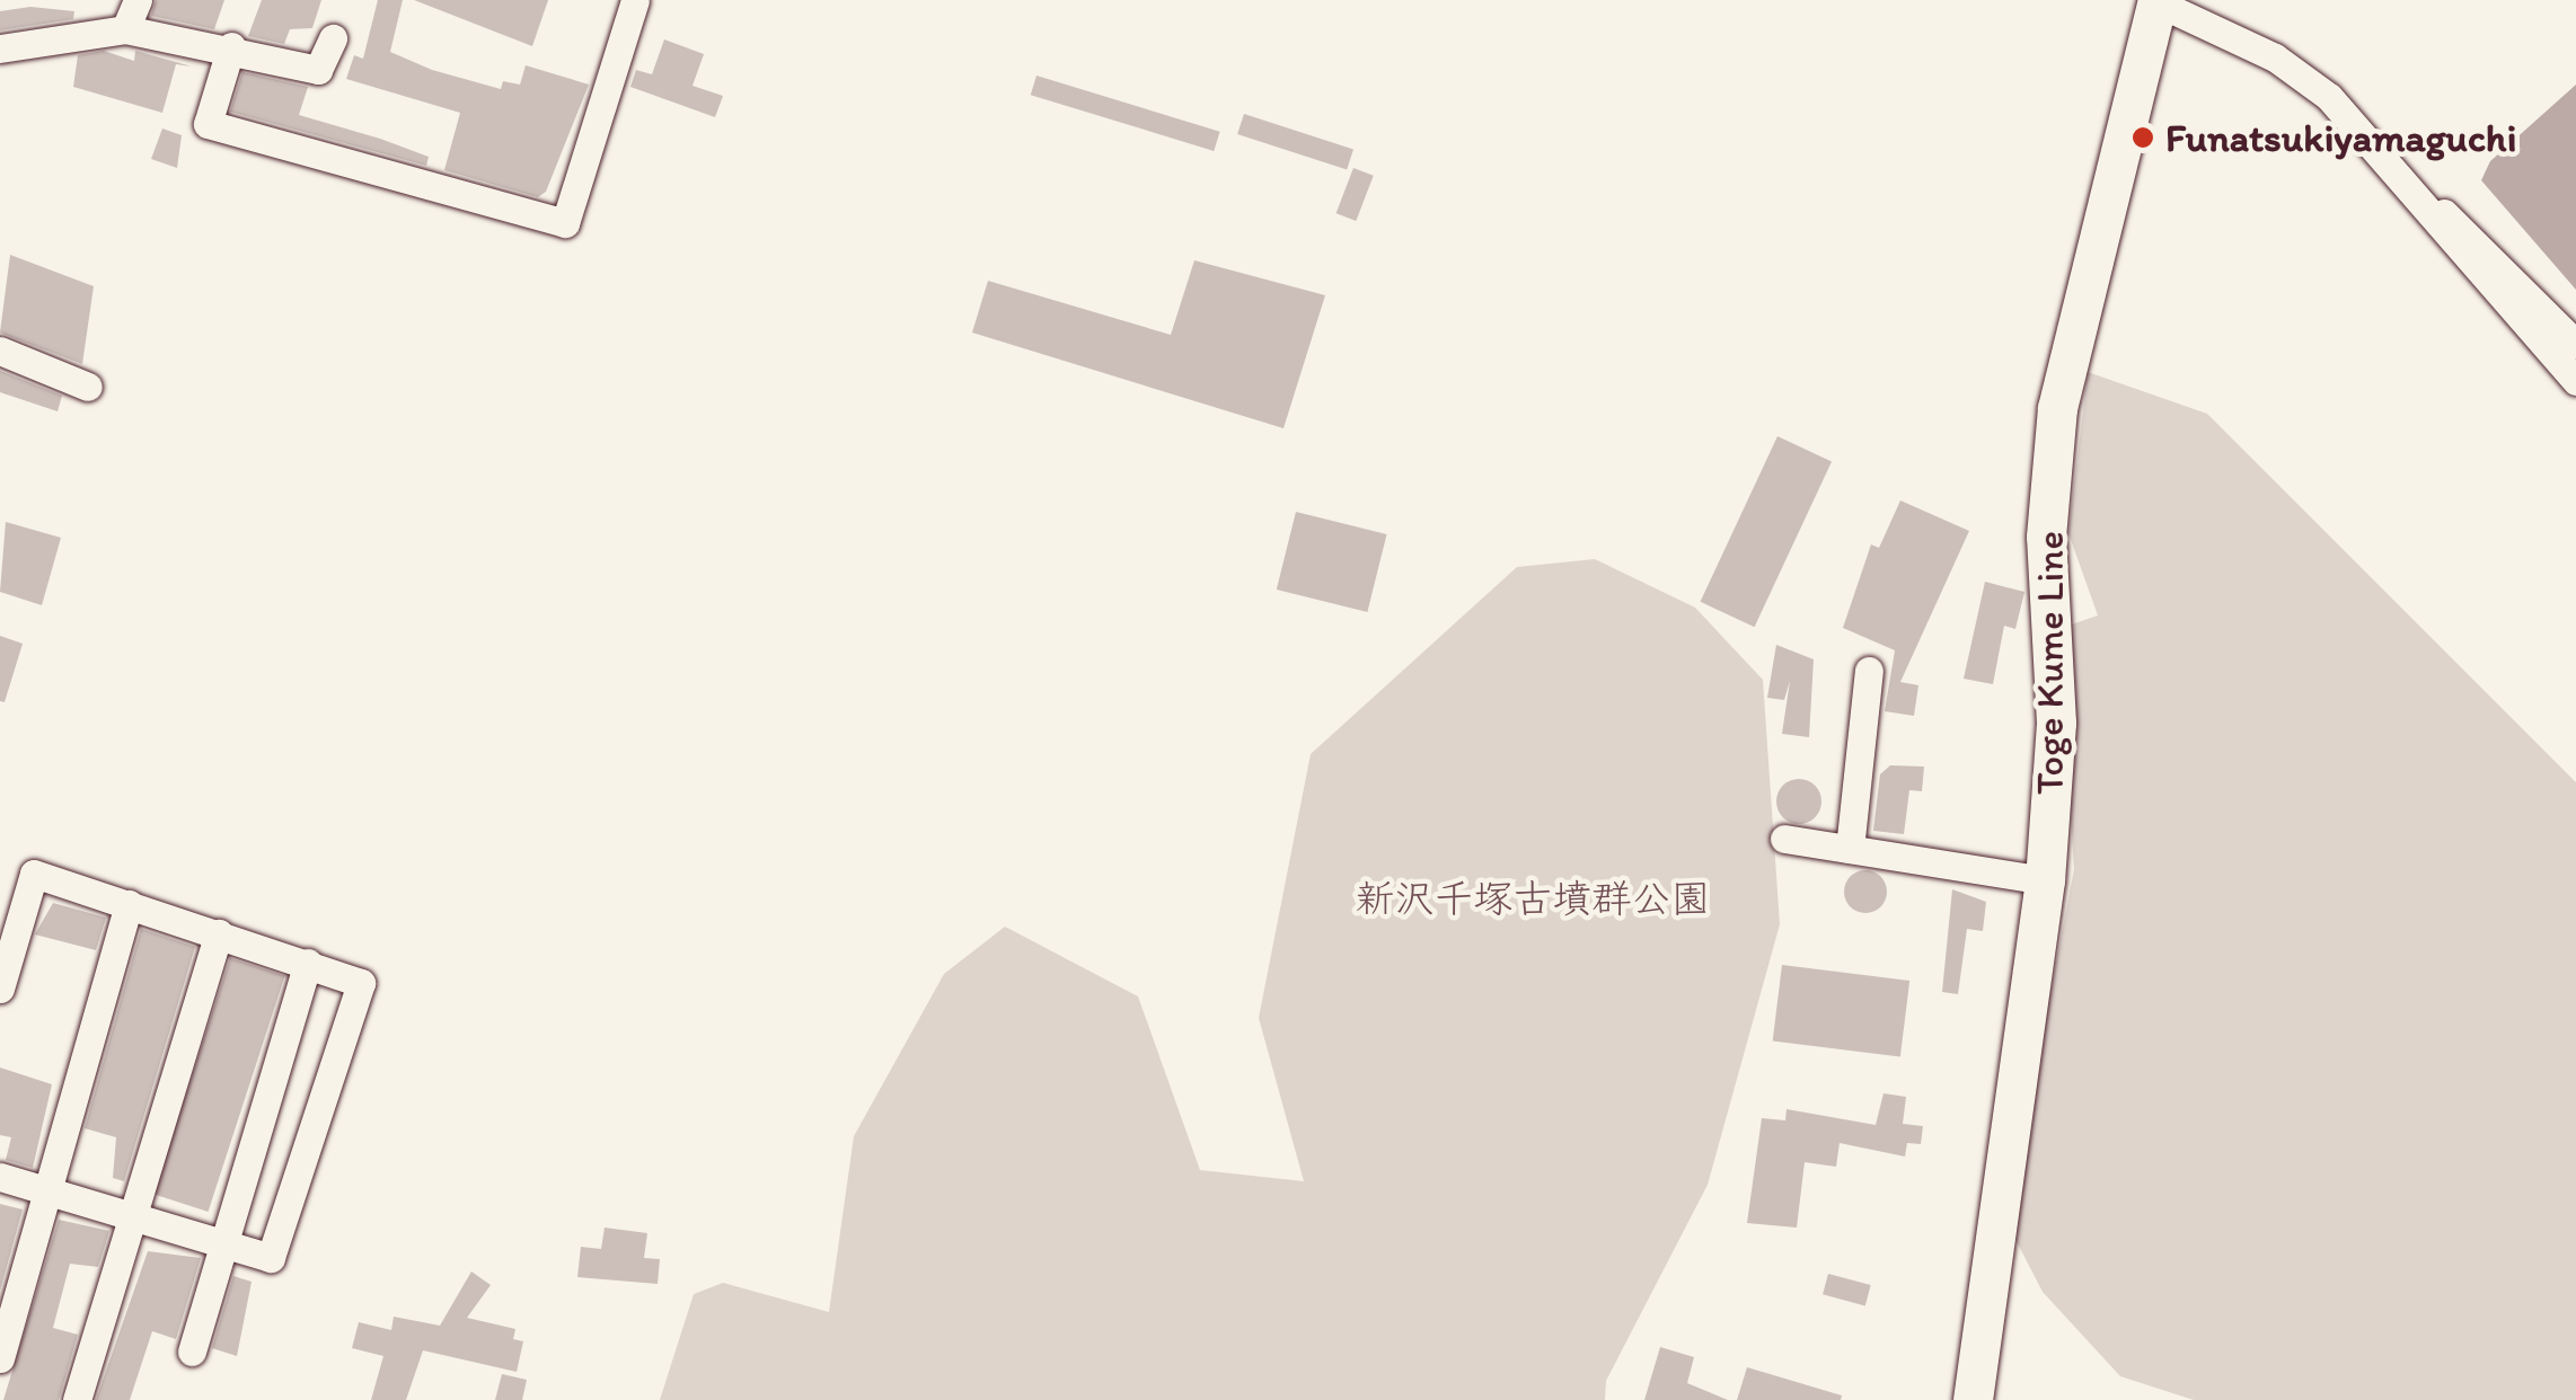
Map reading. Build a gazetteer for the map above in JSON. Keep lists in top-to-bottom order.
{
  "streets": {
    "main road": ["Toge Kume Line"]
  },
  "parks": ["新沢千塚古墳群公園"],
  "places": ["Funatsukiyamaguchi"]
}
